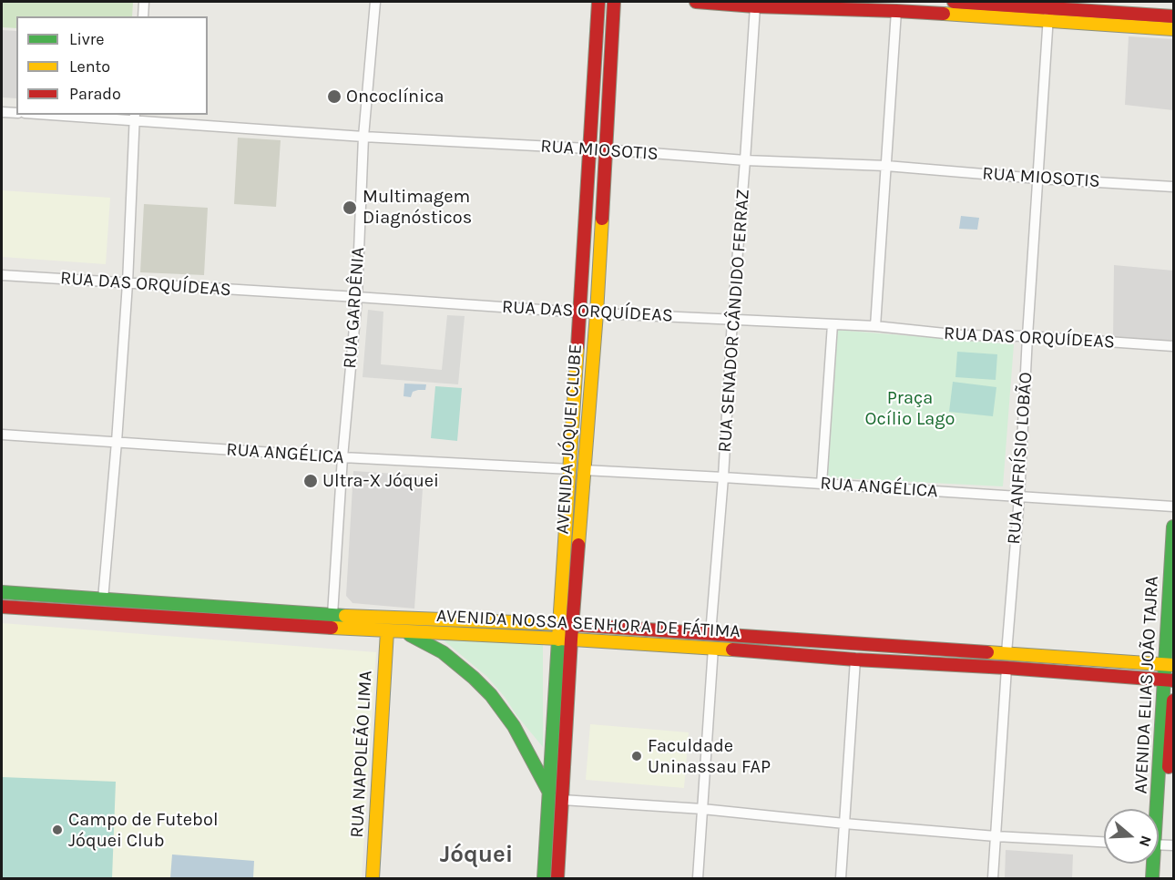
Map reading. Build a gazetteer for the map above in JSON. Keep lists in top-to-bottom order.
{
  "streets": {
    "main road": [
      "AVENIDA JÓQUEI CLUBE",
      "AVENIDA NOSSA SENHORA DE FÁTIMA",
      "AVENIDA ELIAS JOÃO TAJRA",
      "RUA NAPOLEÃO LIMA"
    ],
    "street": [
      "RUA MIOSOTIS",
      "RUA DAS ORQUÍDEAS",
      "RUA GARDÊNIA",
      "RUA SENADOR CÂNDIDO FERRAZ",
      "RUA ANGÉLICA",
      "RUA ANFRÍSIO LOBÃO"
    ]
  },
  "crossings": [
    ["RUA MIOSOTIS", "RUA GARDÊNIA"],
    ["RUA MIOSOTIS", "RUA SENADOR CÂNDIDO FERRAZ"],
    ["RUA MIOSOTIS", "AVENIDA JÓQUEI CLUBE"],
    ["RUA MIOSOTIS", "RUA ANFRÍSIO LOBÃO"],
    ["RUA DAS ORQUÍDEAS", "RUA GARDÊNIA"],
    ["RUA DAS ORQUÍDEAS", "RUA SENADOR CÂNDIDO FERRAZ"],
    ["RUA DAS ORQUÍDEAS", "AVENIDA JÓQUEI CLUBE"],
    ["RUA DAS ORQUÍDEAS", "RUA ANFRÍSIO LOBÃO"],
    ["RUA GARDÊNIA", "RUA ANGÉLICA"],
    ["RUA GARDÊNIA", "AVENIDA NOSSA SENHORA DE FÁTIMA"],
    ["RUA SENADOR CÂNDIDO FERRAZ", "RUA ANGÉLICA"],
    ["RUA SENADOR CÂNDIDO FERRAZ", "AVENIDA NOSSA SENHORA DE FÁTIMA"],
    ["AVENIDA JÓQUEI CLUBE", "RUA ANGÉLICA"],
    ["AVENIDA JÓQUEI CLUBE", "AVENIDA NOSSA SENHORA DE FÁTIMA"],
    ["RUA ANGÉLICA", "RUA ANFRÍSIO LOBÃO"],
    ["RUA ANFRÍSIO LOBÃO", "AVENIDA NOSSA SENHORA DE FÁTIMA"],
    ["AVENIDA NOSSA SENHORA DE FÁTIMA", "AVENIDA ELIAS JOÃO TAJRA"],
    ["AVENIDA NOSSA SENHORA DE FÁTIMA", "RUA NAPOLEÃO LIMA"]
  ],
  "districts": ["Jóquei"],
  "parks": ["Praça Ocílio Lago"],
  "places": [
    "Oncoclínica",
    "Multimagem Diagnósticos",
    "Ultra-X Jóquei",
    "Faculdade Uninassau FAP",
    "Campo de Futebol Jóquei Club"
  ],
  "legend": ["Livre", "Lento", "Parado"],
  "north": "right"
}
